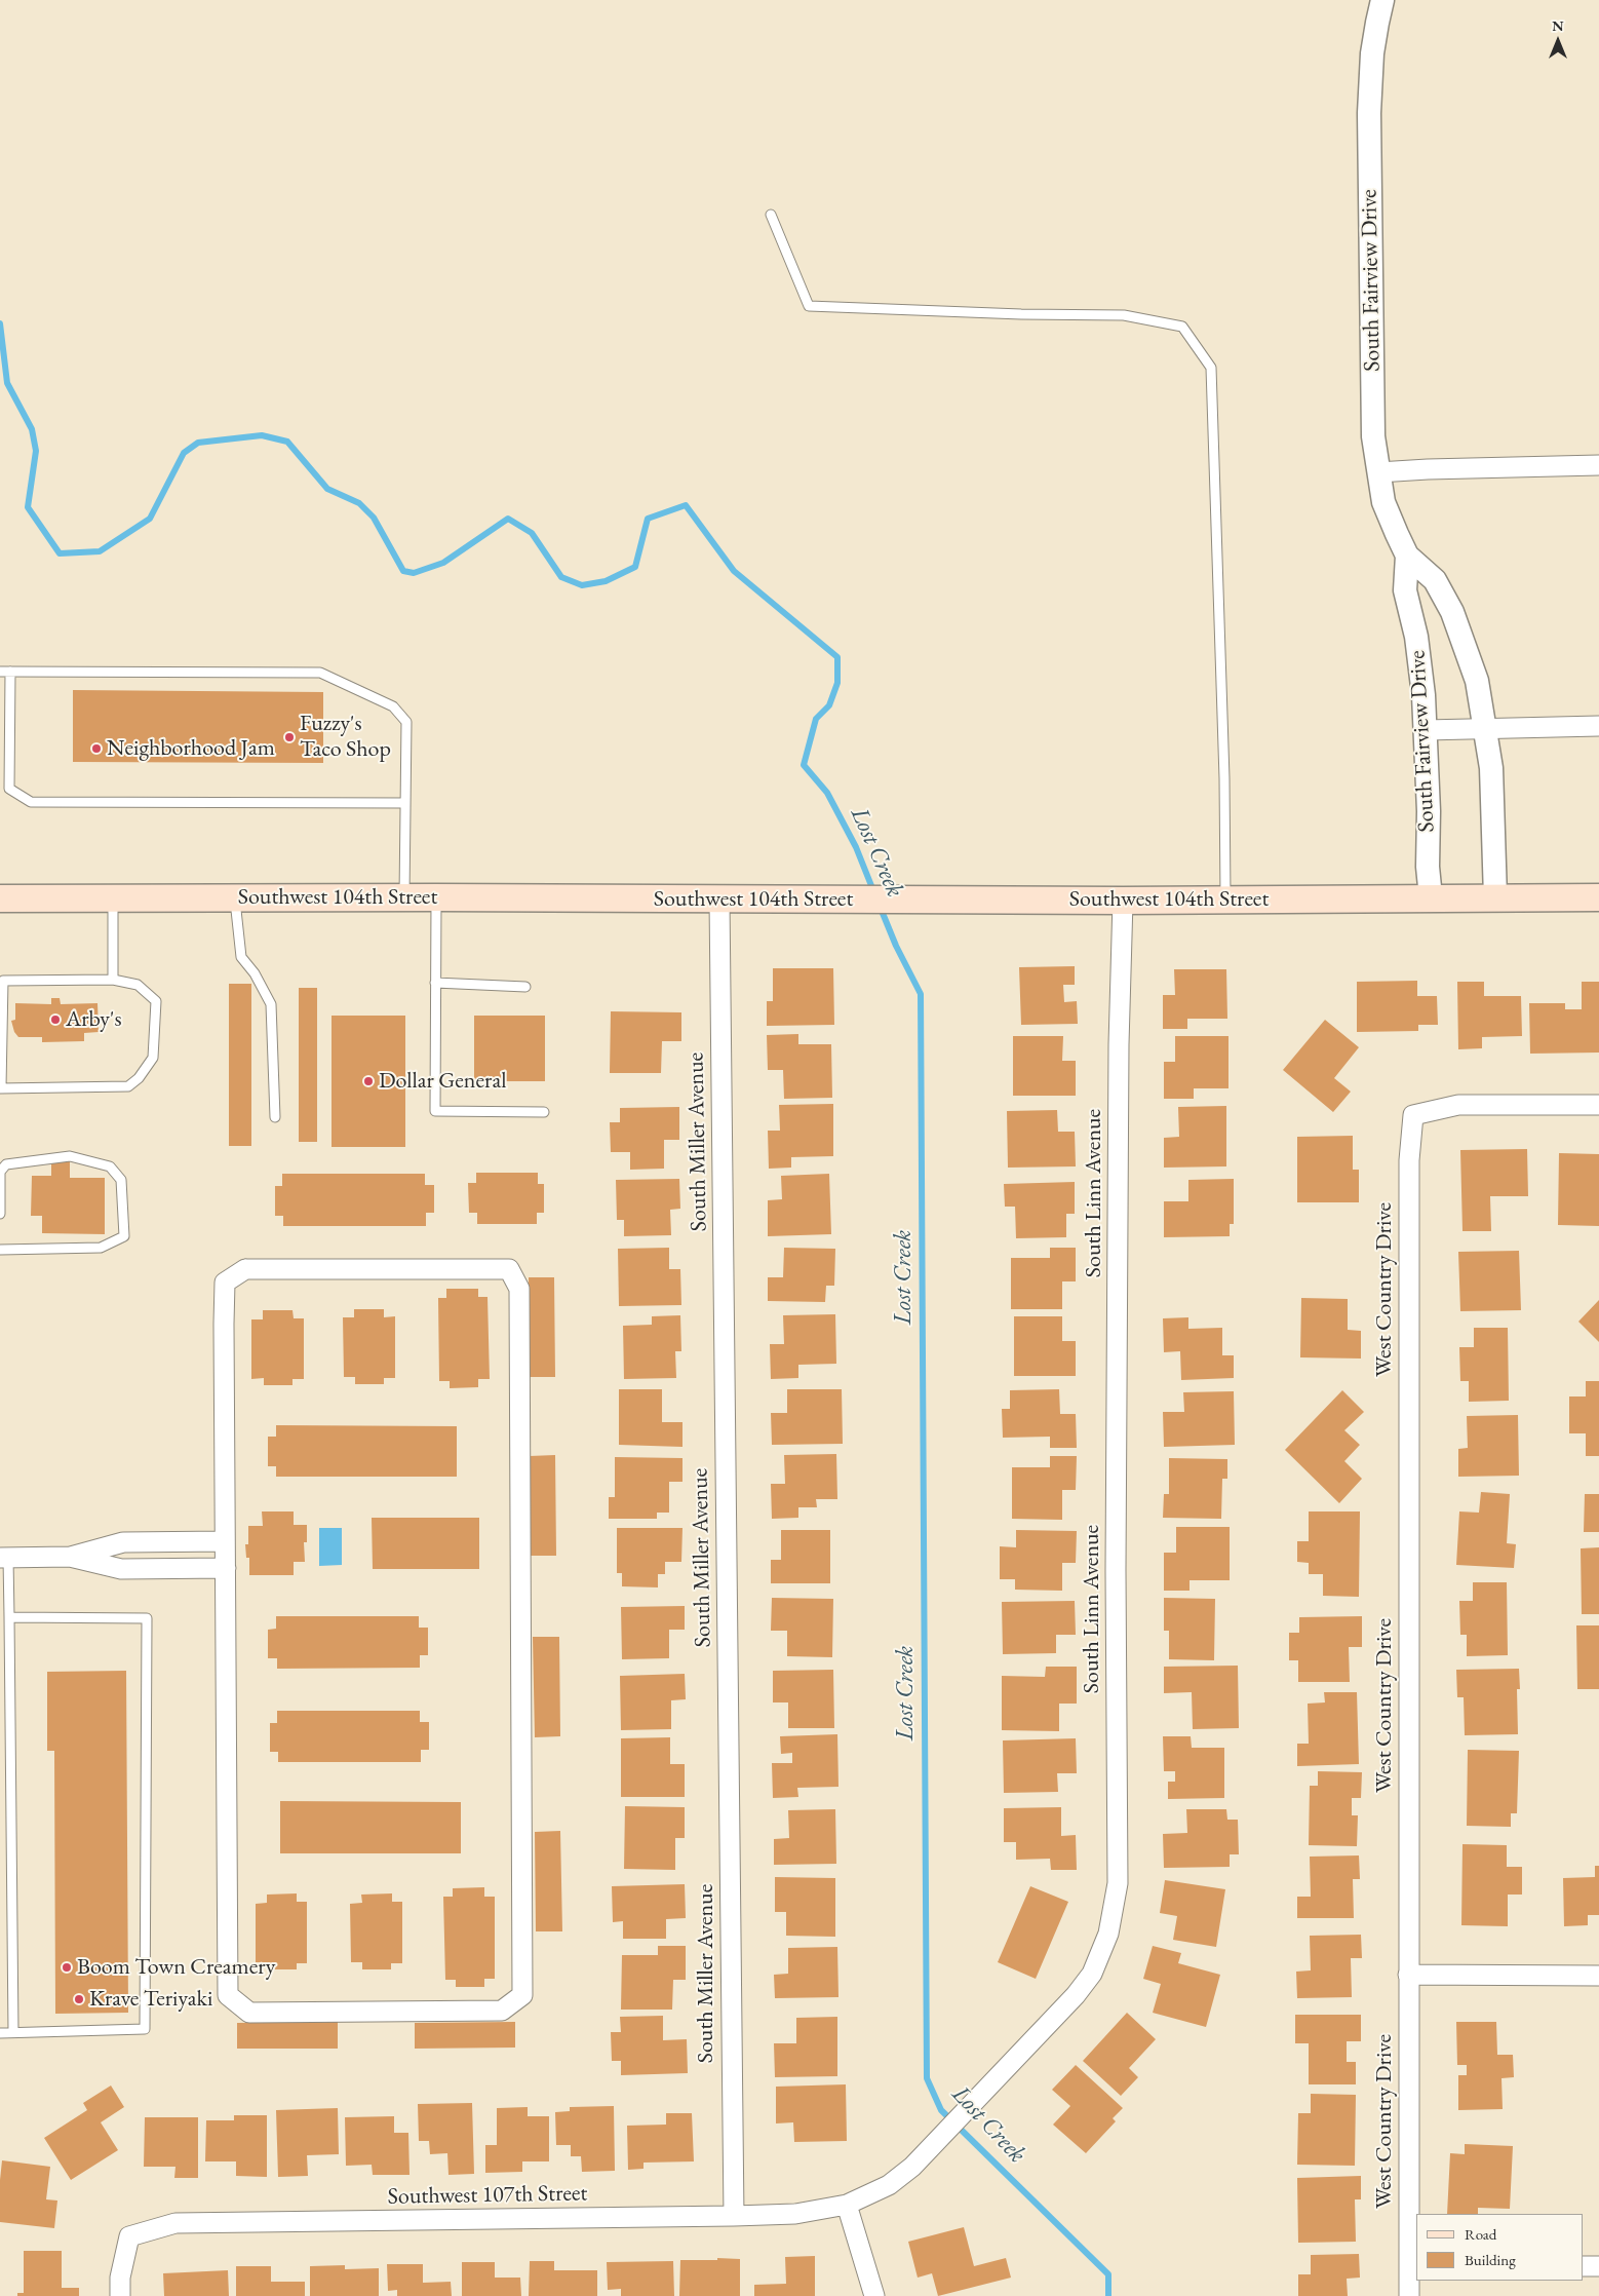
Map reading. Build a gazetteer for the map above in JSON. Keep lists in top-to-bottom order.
{
  "streets": {
    "main road": ["Southwest 104th Street"],
    "street": [
      "South Fairview Drive",
      "South Miller Avenue",
      "South Linn Avenue",
      "West Country Drive",
      "Southwest 107th Street"
    ]
  },
  "crossings": [
    ["South Fairview Drive", "Southwest 104th Street"],
    ["Southwest 104th Street", "South Miller Avenue"],
    ["Southwest 104th Street", "South Linn Avenue"],
    ["South Miller Avenue", "Southwest 107th Street"],
    ["South Linn Avenue", "Southwest 107th Street"]
  ],
  "water": ["Lost Creek"],
  "places": [
    "Fuzzy's Taco Shop",
    "Neighborhood Jam",
    "Arby's",
    "Dollar General",
    "Boom Town Creamery",
    "Krave Teriyaki"
  ],
  "legend": ["Road", "Building"],
  "north": "top"
}
